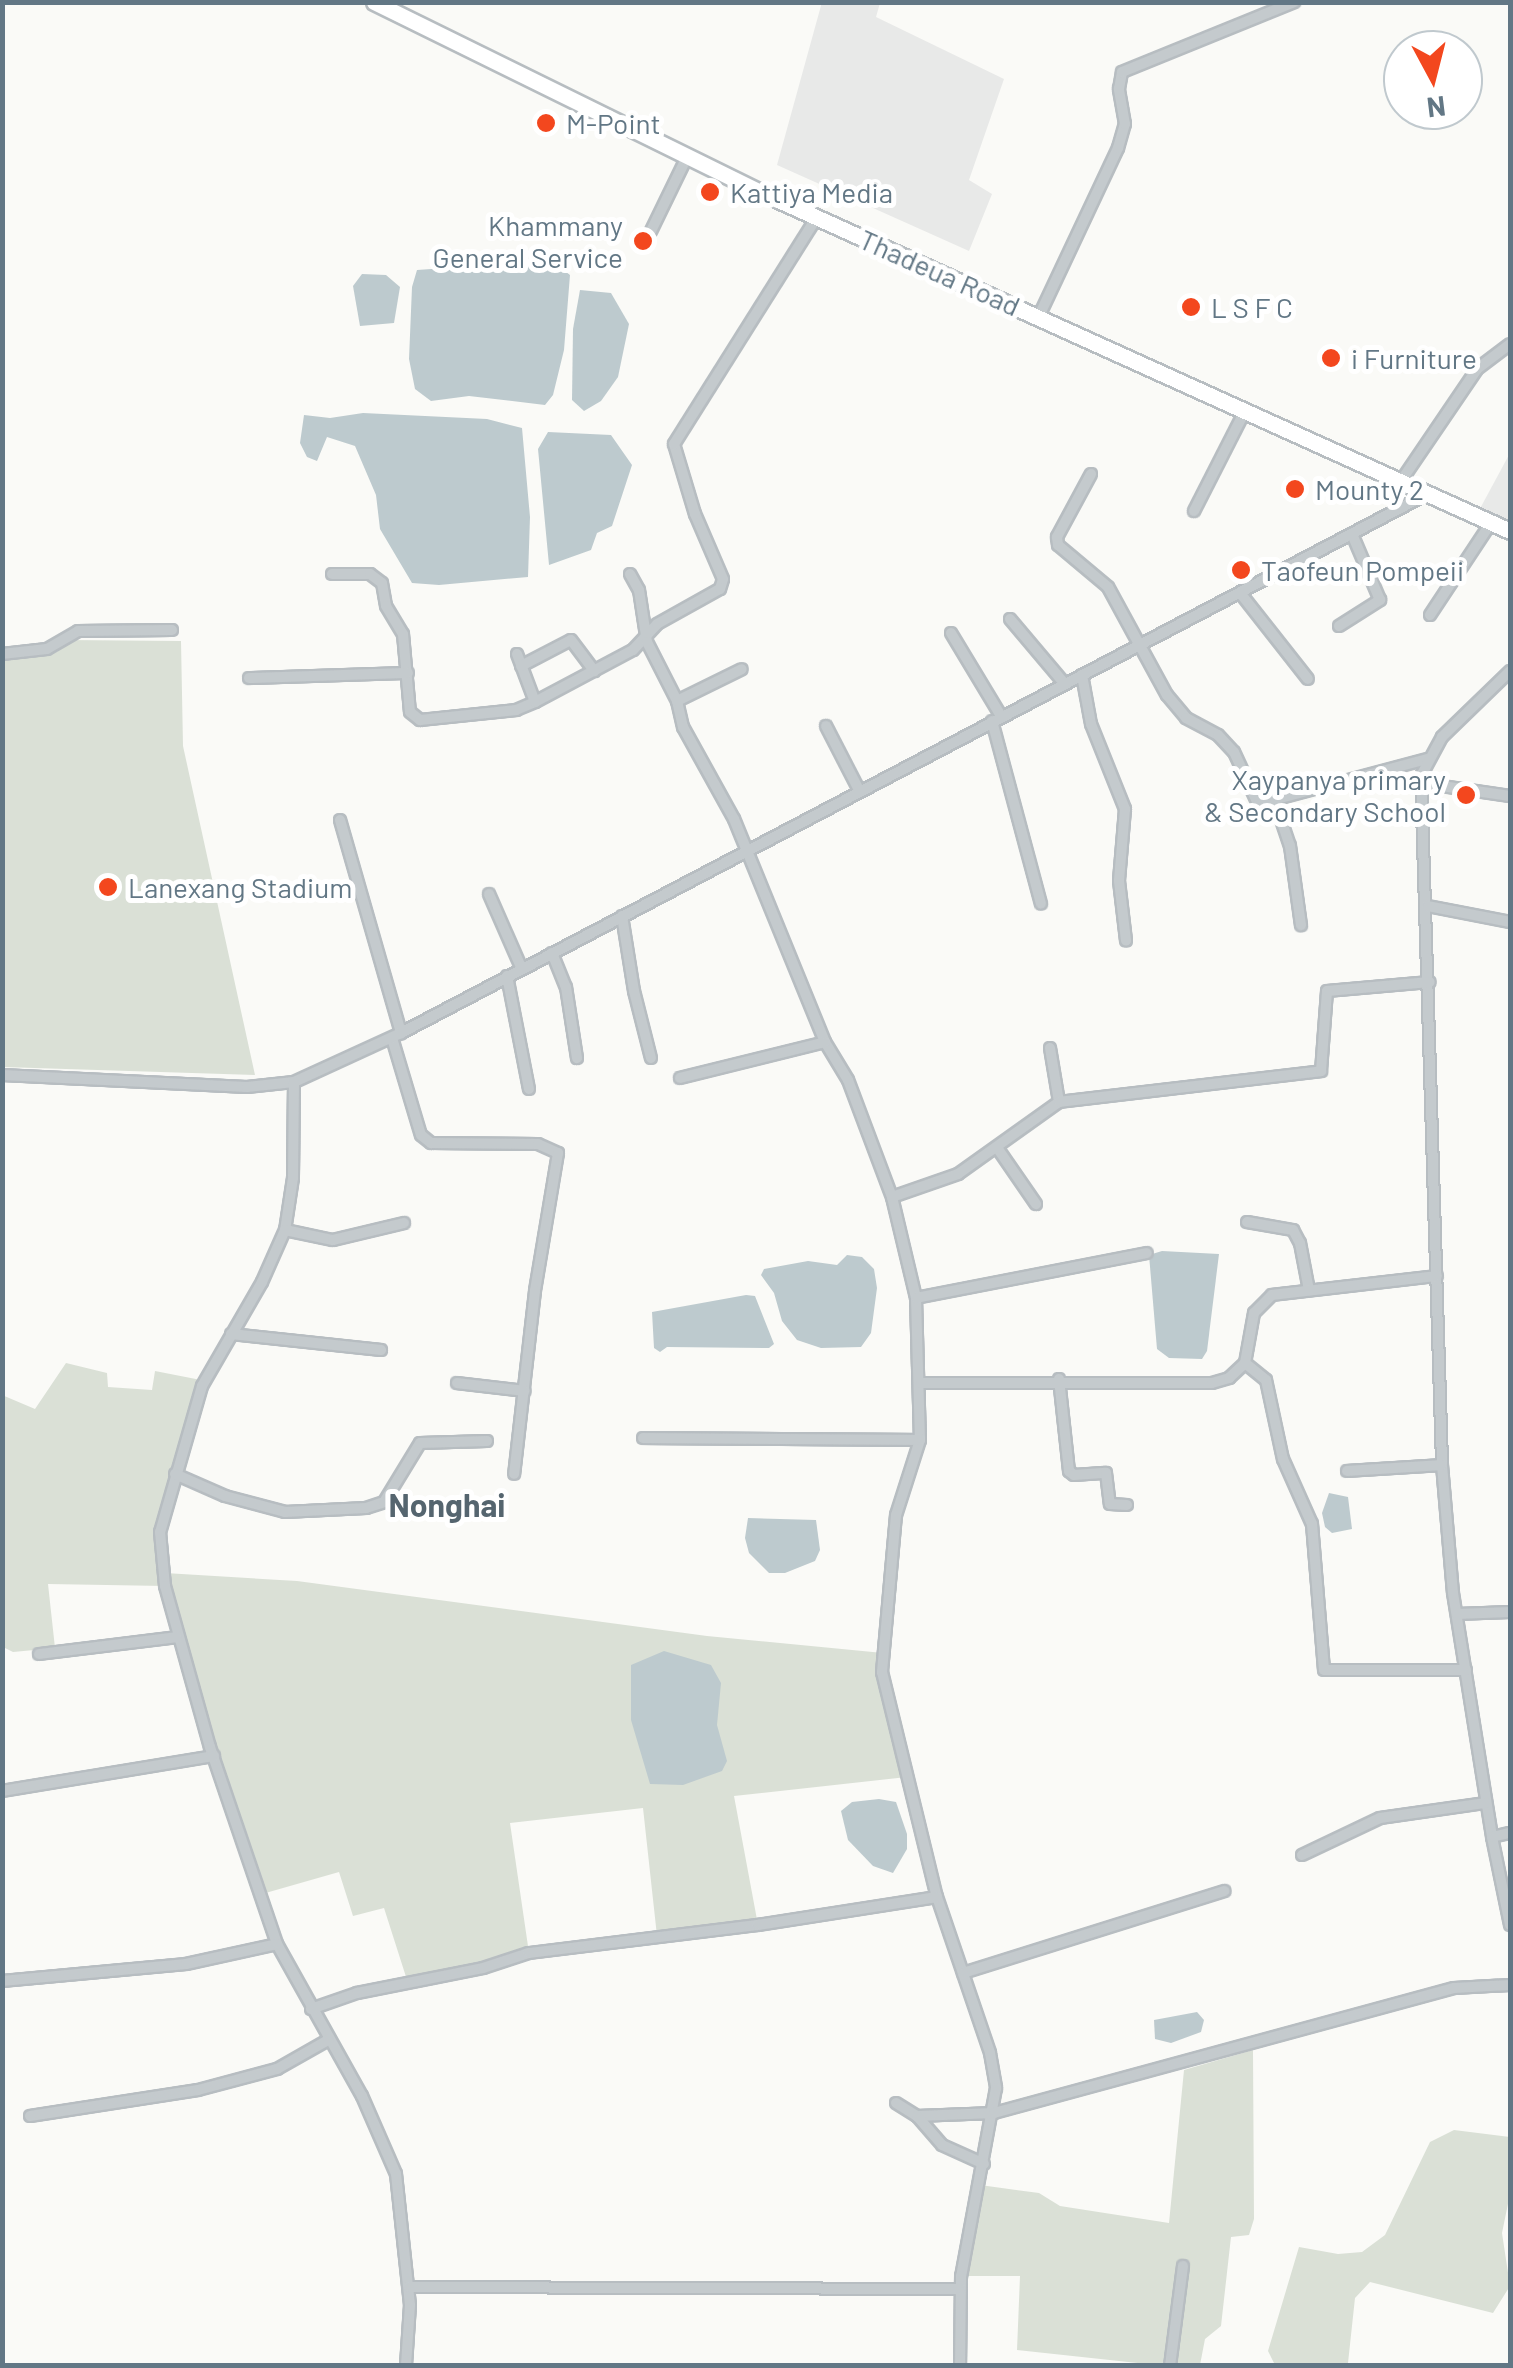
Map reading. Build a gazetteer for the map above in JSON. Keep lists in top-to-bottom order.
{
  "streets": {
    "main road": ["Thadeua Road"]
  },
  "districts": ["Nonghai"],
  "places": [
    "M-Point",
    "Kattiya Media",
    "Khammany General Service",
    "L S F C",
    "i Furniture",
    "Mounty 2",
    "Taofeun Pompeii",
    "Xaypanya primary & Secondary School",
    "Lanexang Stadium"
  ],
  "north": "bottom"
}
